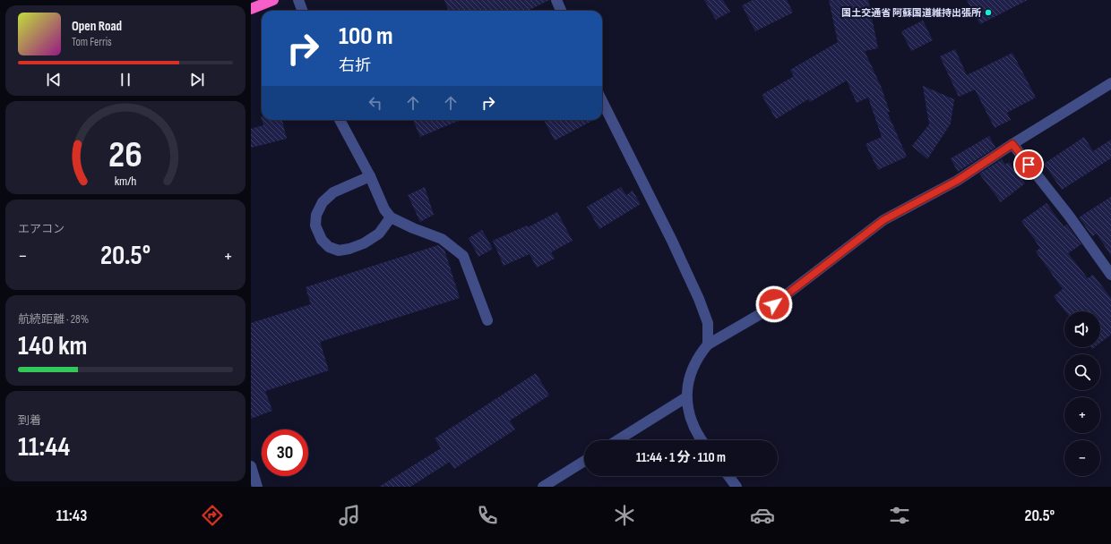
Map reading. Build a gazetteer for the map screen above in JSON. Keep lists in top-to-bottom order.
{
  "places": ["国土交通省 阿蘇国道維持出張所"],
  "page": {
    "turn": ["100 m", "右折"],
    "song": ["Open Road", "Tom Ferris"],
    "tile": [
      "エアコン",
      ["航続距離 · 28%", "140 km"],
      ["到着", "11:44"]
    ],
    "heat": ["−", "20.5°", "+"],
    "map_buttons": ["+", "−"],
    "limit": "30",
    "trip": "11:44 · 1 分 · 110 m",
    "tabs": ["11:43", "20.5°"],
    "gauge": ["26", "km/h"]
  }
}
